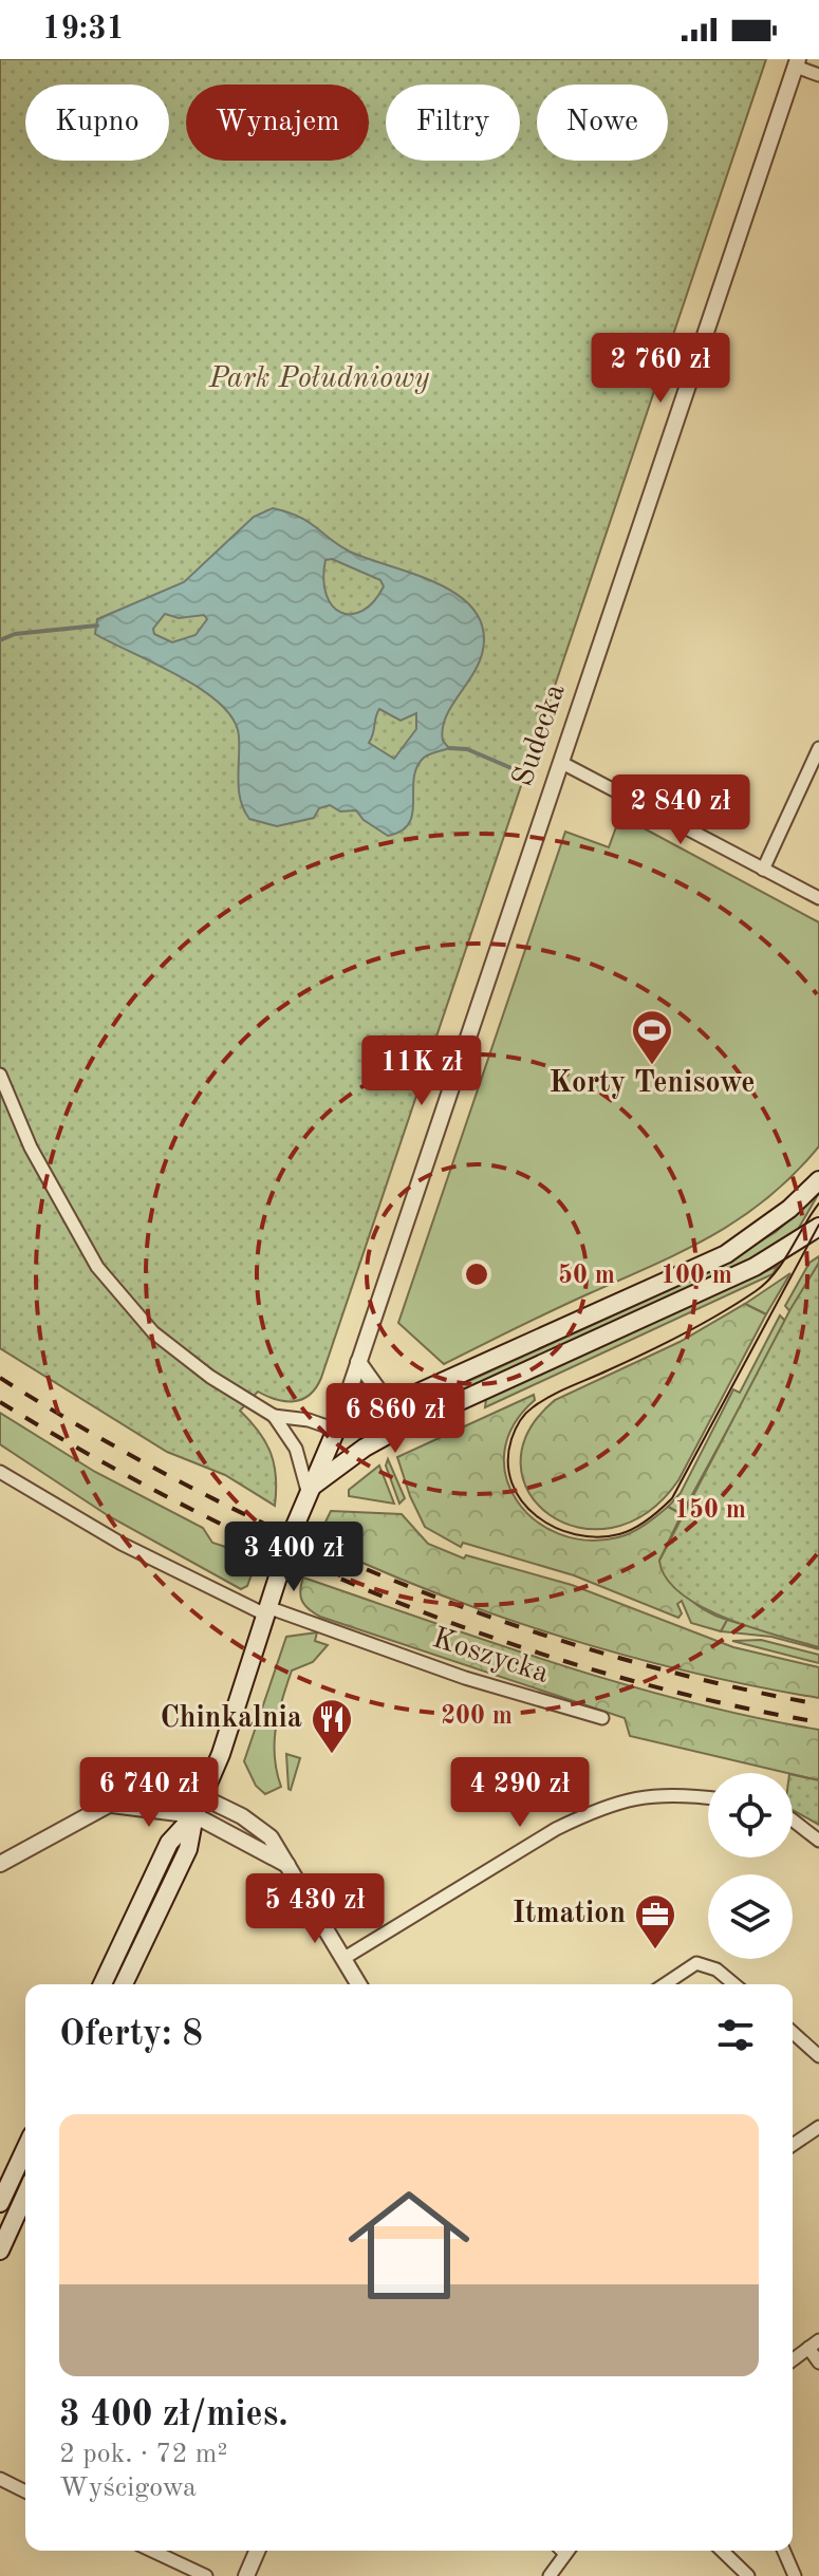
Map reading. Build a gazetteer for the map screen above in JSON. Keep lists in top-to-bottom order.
{
  "streets": {
    "street": ["Sudecka", "Koszycka"]
  },
  "parks": ["Park Południowy"],
  "places": {
    "sports": ["Korty Tenisowe"],
    "restaurant": ["Chinkalnia"],
    "office": ["Itmation"]
  },
  "page": {
    "status": "19:31",
    "chip": [
      "Kupno",
      "Wynajem",
      "Filtry",
      "Nowe"
    ],
    "price": [
      "2 760 zł",
      "2 840 zł",
      "11K zł",
      "6 860 zł",
      "3 400 zł",
      "6 740 zł",
      "4 290 zł",
      "5 430 zł"
    ],
    "heading": "Oferty: 8",
    "list": [
      {
        "name": "3 400 zł/mies.",
        "note": "2 pok. · 72 m² · Wyścigowa"
      }
    ]
  },
  "rings": [
    "50 m",
    "100 m",
    "150 m",
    "200 m"
  ]
}
